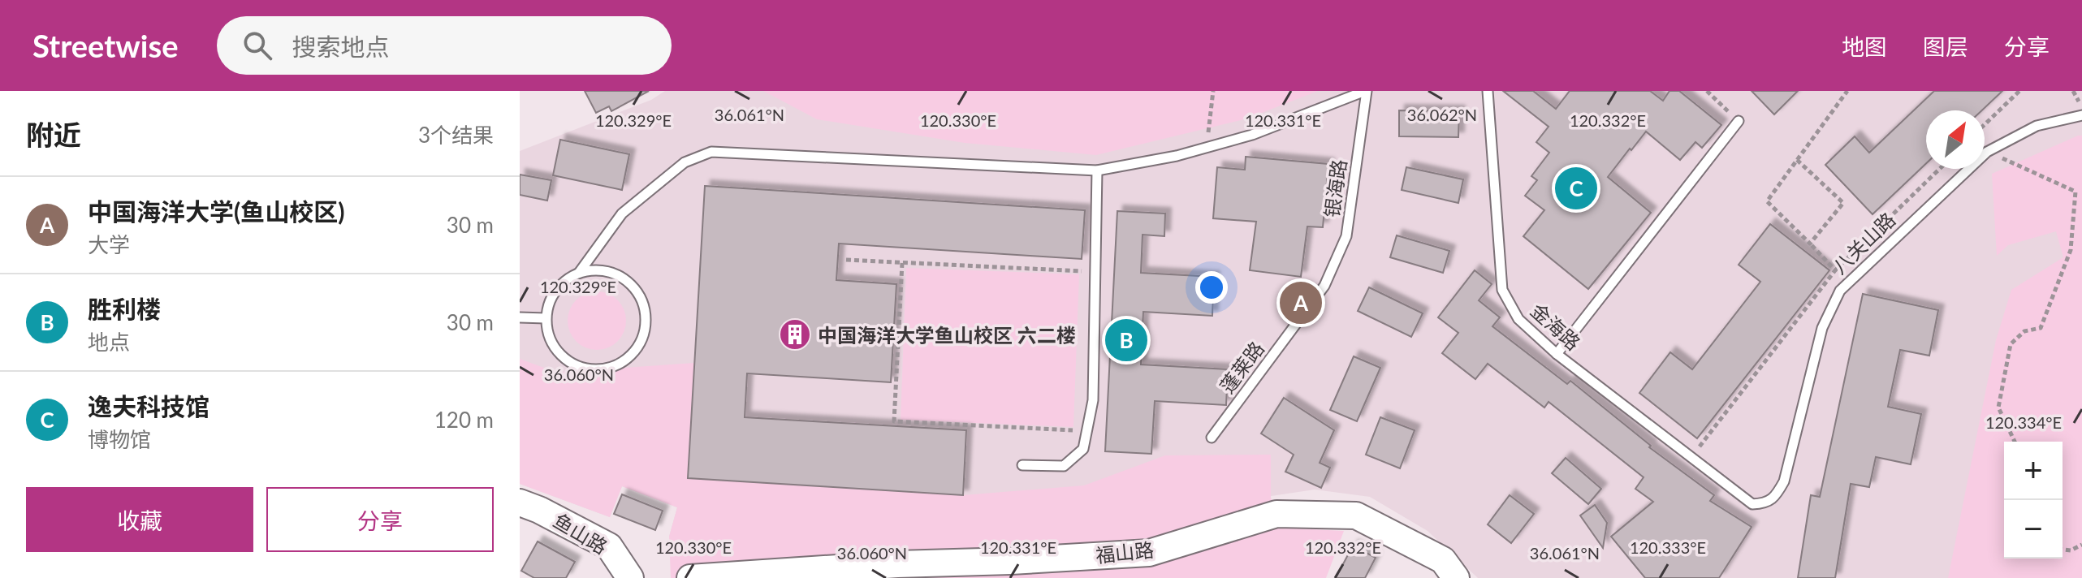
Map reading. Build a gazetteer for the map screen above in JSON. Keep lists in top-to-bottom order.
{
  "streets": {
    "street": ["鱼山路", "福山路"],
    "lane": [
      "银海路",
      "八关山路",
      "金海路",
      "蓬莱路"
    ]
  },
  "crossings": [
    ["银海路", "蓬莱路"],
    ["八关山路", "金海路"]
  ],
  "places": {
    "building": ["中国海洋大学鱼山校区 六二楼"]
  },
  "north": "top right",
  "page": {
    "header": "Streetwise",
    "search": "搜索地点",
    "nav": ["地图", "图层", "分享"],
    "heading": ["附近", "3个结果"],
    "pins": ["C", "A", "B"],
    "list": [
      {
        "mark": "A",
        "name": "中国海洋大学(鱼山校区)",
        "note": "大学",
        "value": "30 m"
      },
      {
        "mark": "B",
        "name": "胜利楼",
        "note": "地点",
        "value": "30 m"
      },
      {
        "mark": "C",
        "name": "逸夫科技馆",
        "note": "博物馆",
        "value": "120 m"
      }
    ],
    "map_buttons": ["+", "−"],
    "buttons": ["收藏", "分享"]
  },
  "coordinates": [
    "36.061°N",
    "36.062°N",
    "120.329°E",
    "120.330°E",
    "120.331°E",
    "120.332°E",
    "36.060°N",
    "120.334°E",
    "120.333°E"
  ]
}
